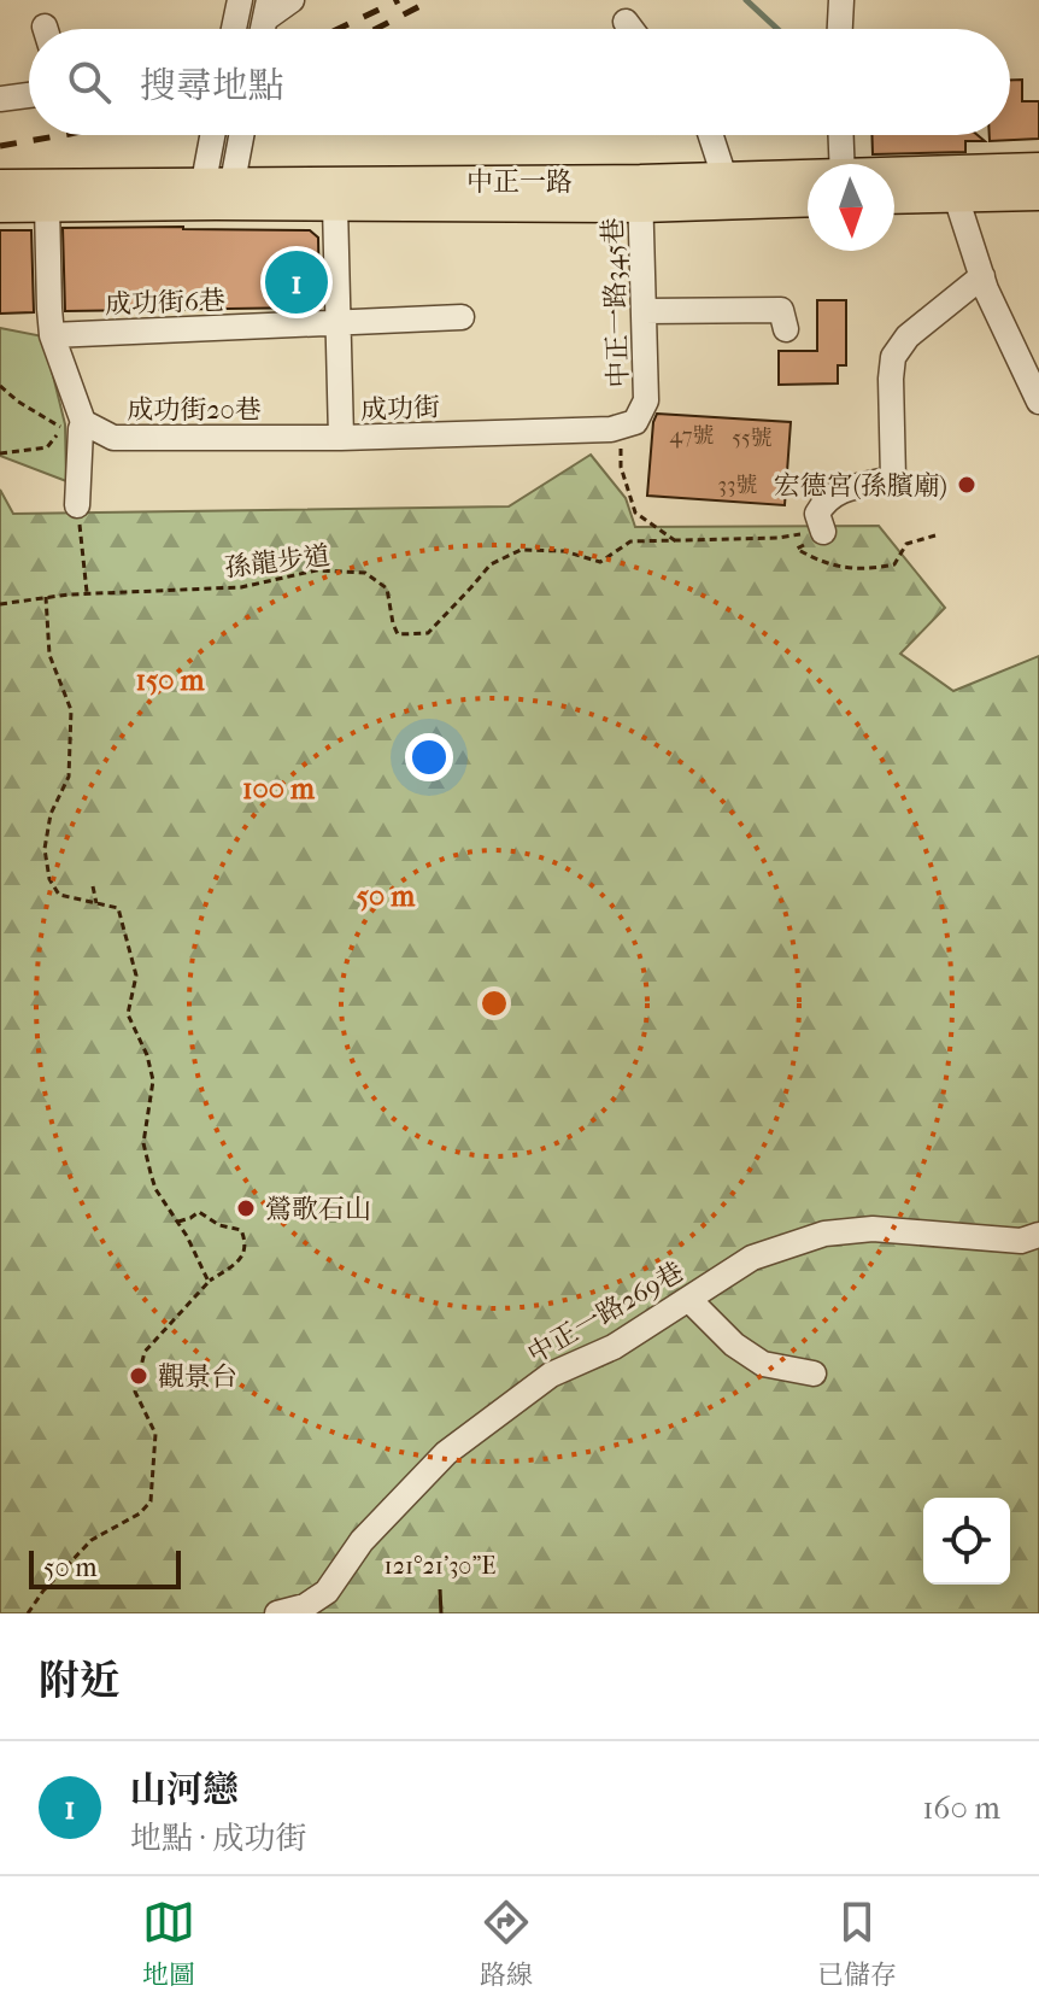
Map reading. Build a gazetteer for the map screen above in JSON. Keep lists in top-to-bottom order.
{
  "streets": {
    "main road": ["中正一路"],
    "street": [
      "成功街6巷",
      "中正一路345巷",
      "成功街",
      "成功街20巷",
      "中正一路269巷"
    ],
    "path": ["孫龍步道"]
  },
  "crossings": [
    ["中正一路", "中正一路345巷"],
    ["中正一路", "成功街"],
    ["成功街6巷", "成功街"],
    ["中正一路345巷", "成功街"],
    ["成功街", "成功街20巷"]
  ],
  "places": ["宏德宮(孫臏廟)", "鶯歌石山", "觀景台"],
  "house_numbers": ["47號", "55號", "33號"],
  "scale_bar": "50 m",
  "north": "bottom",
  "page": {
    "search": "搜尋地點",
    "pins": "1",
    "scale": "50 m",
    "heading": "附近",
    "list": [
      {
        "mark": "1",
        "name": "山河戀",
        "note": "地點 · 成功街",
        "value": "160 m"
      }
    ],
    "nav": ["地圖", "路線", "已儲存"]
  },
  "coordinates": ["121°21'30\"E"],
  "rings": ["150 m", "100 m", "50 m"]
}
